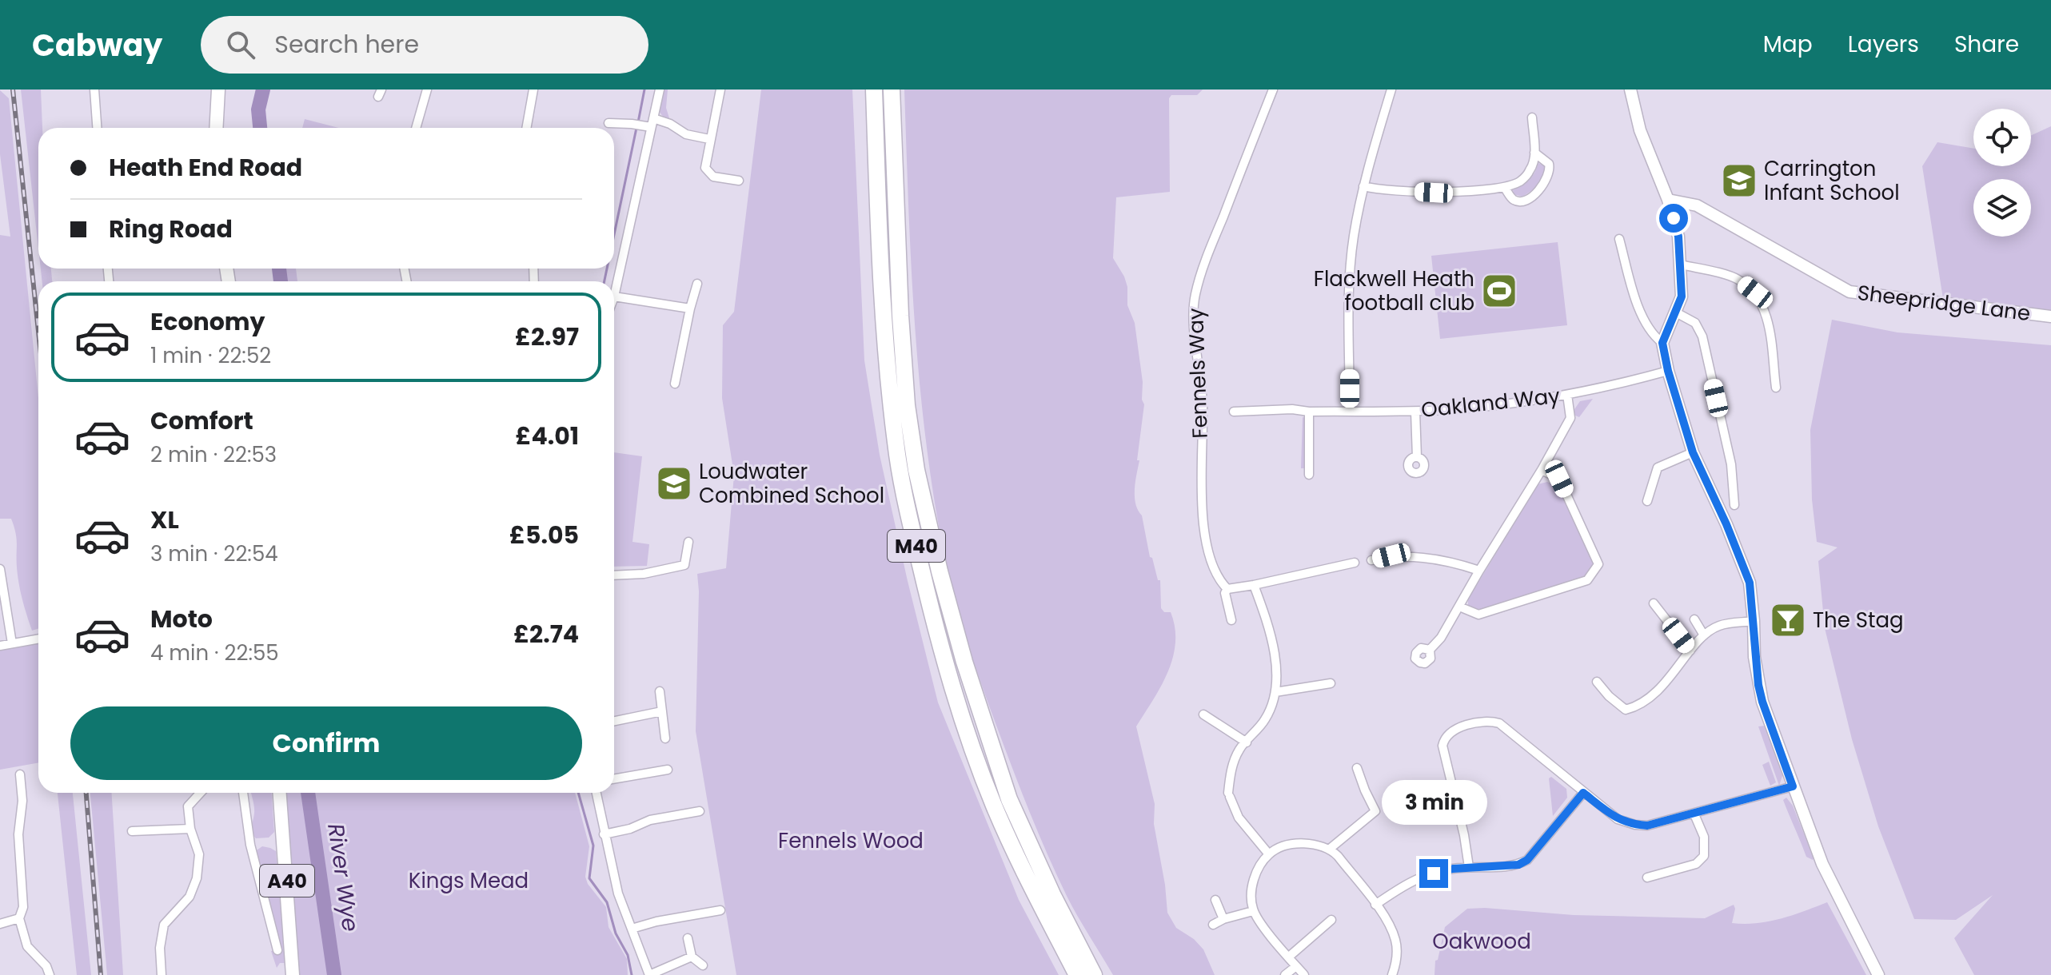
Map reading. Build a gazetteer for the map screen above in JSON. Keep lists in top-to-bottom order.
{
  "streets": {
    "highway": ["M40"],
    "main road": ["A40"],
    "street": ["Sheepridge Lane", "Fennels Way", "Oakland Way"]
  },
  "water": ["River Wye"],
  "parks": ["Fennels Wood", "Kings Mead", "Oakwood"],
  "places": {
    "school or university": ["Carrington Infant School", "Loudwater Combined School"],
    "sports": ["Flackwell Heath football club"],
    "bar": ["The Stag"]
  },
  "page": {
    "header": "Cabway",
    "search": "Search here",
    "nav": ["Map", "Layers", "Share"],
    "banner": ["Heath End Road", "Ring Road"],
    "list": [
      {
        "name": "Economy",
        "note": "1 min · 22:52",
        "value": "£2.97"
      },
      {
        "name": "Comfort",
        "note": "2 min · 22:53",
        "value": "£4.01"
      },
      {
        "name": "XL",
        "note": "3 min · 22:54",
        "value": "£5.05"
      },
      {
        "name": "Moto",
        "note": "4 min · 22:55",
        "value": "£2.74"
      }
    ],
    "buttons": "Confirm",
    "bubble": "3 min"
  }
}
